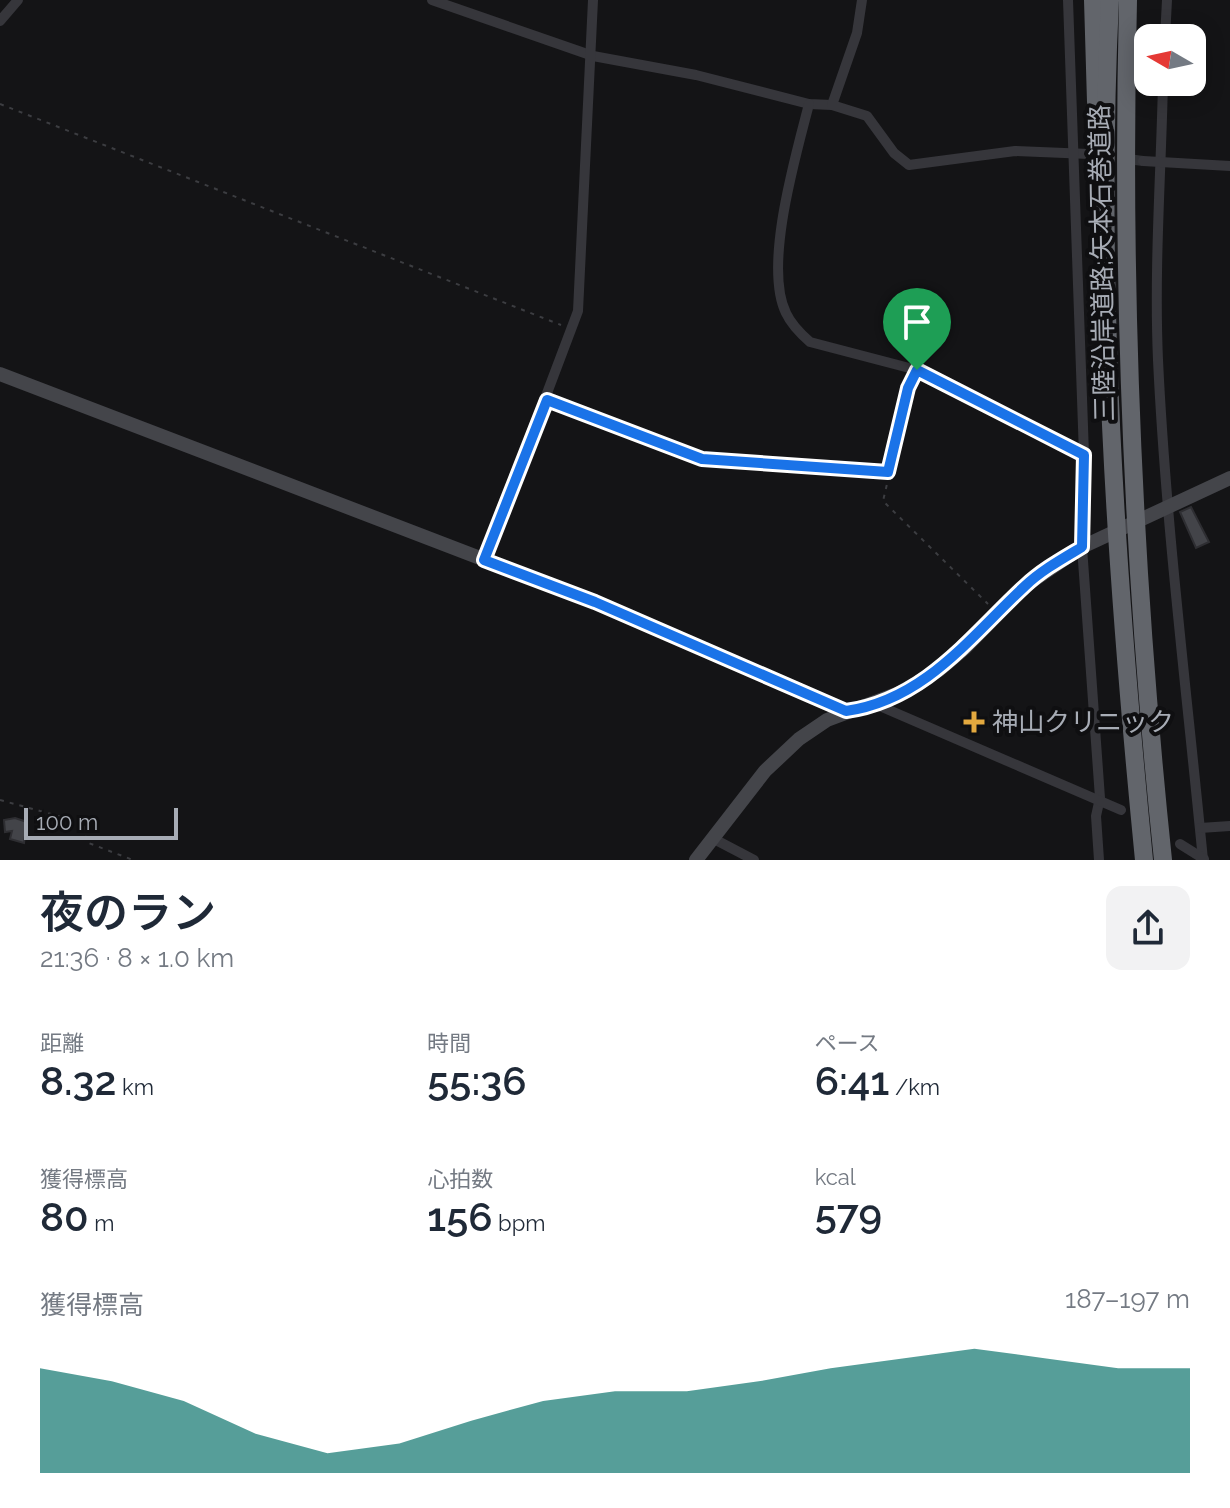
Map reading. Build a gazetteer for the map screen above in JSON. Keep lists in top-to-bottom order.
{
  "streets": {
    "highway": ["三陸沿岸道路;矢本石巻道路"]
  },
  "places": {
    "health": ["神山クリニック"]
  },
  "scale_bar": "100 m",
  "north": "left",
  "page": {
    "scale": "100 m",
    "heading": ["夜のラン", "21:36 · 8 × 1.0 km"],
    "stats": [
      ["距離", "8.32 km"],
      ["時間", "55:36"],
      ["ペース", "6:41 /km"],
      ["獲得標高", "80 m"],
      ["心拍数", "156 bpm"],
      ["kcal", "579"]
    ],
    "chart": ["獲得標高", "187–197 m"]
  }
}
